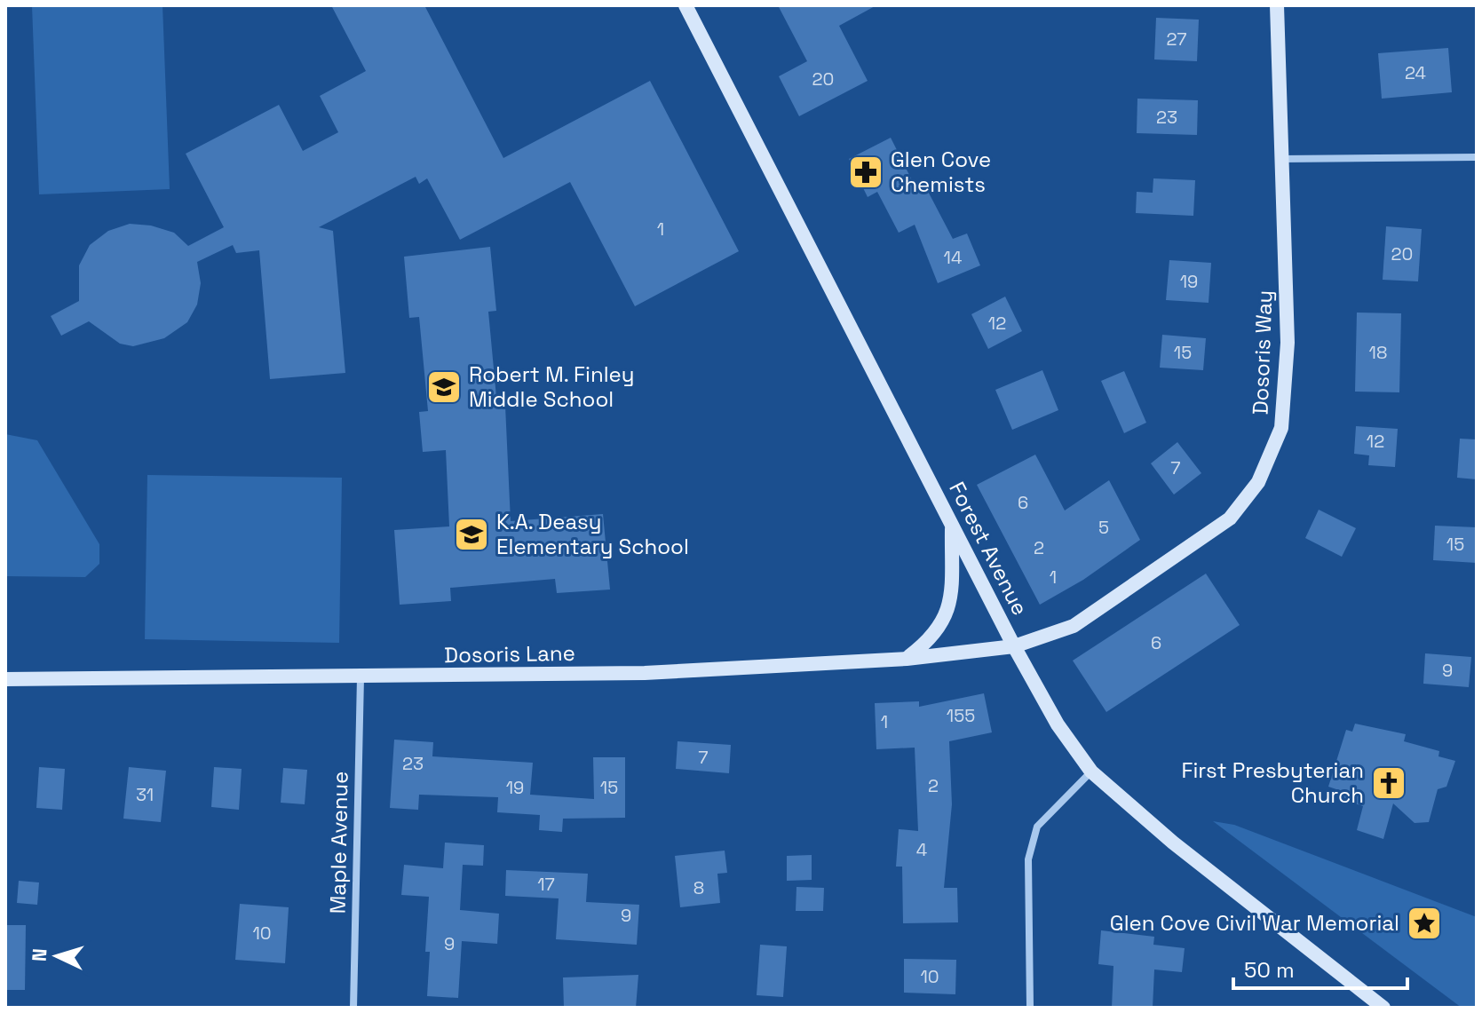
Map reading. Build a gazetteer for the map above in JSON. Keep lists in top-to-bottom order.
{
  "streets": {
    "street": [
      "Dosoris Way",
      "Forest Avenue",
      "Dosoris Lane",
      "Maple Avenue"
    ]
  },
  "crossings": [
    ["Dosoris Way", "Forest Avenue"],
    ["Dosoris Way", "Dosoris Lane"],
    ["Forest Avenue", "Dosoris Lane"],
    ["Dosoris Lane", "Maple Avenue"]
  ],
  "places": {
    "pharmacy": ["Glen Cove Chemists"],
    "school or university": ["Robert M. Finley Middle School", "K.A. Deasy Elementary School"],
    "church": ["First Presbyterian Church"],
    "place": ["Glen Cove Civil War Memorial"]
  },
  "house_numbers": [
    "27",
    "24",
    "20",
    "23",
    "1",
    "20",
    "14",
    "19",
    "12",
    "15",
    "18",
    "12",
    "7",
    "6",
    "5",
    "15",
    "2",
    "1",
    "6",
    "9",
    "155",
    "1",
    "7",
    "23",
    "2",
    "19",
    "15",
    "31",
    "4",
    "17",
    "8",
    "9",
    "10",
    "9",
    "10"
  ],
  "scale_bar": "50 m",
  "north": "left"
}
